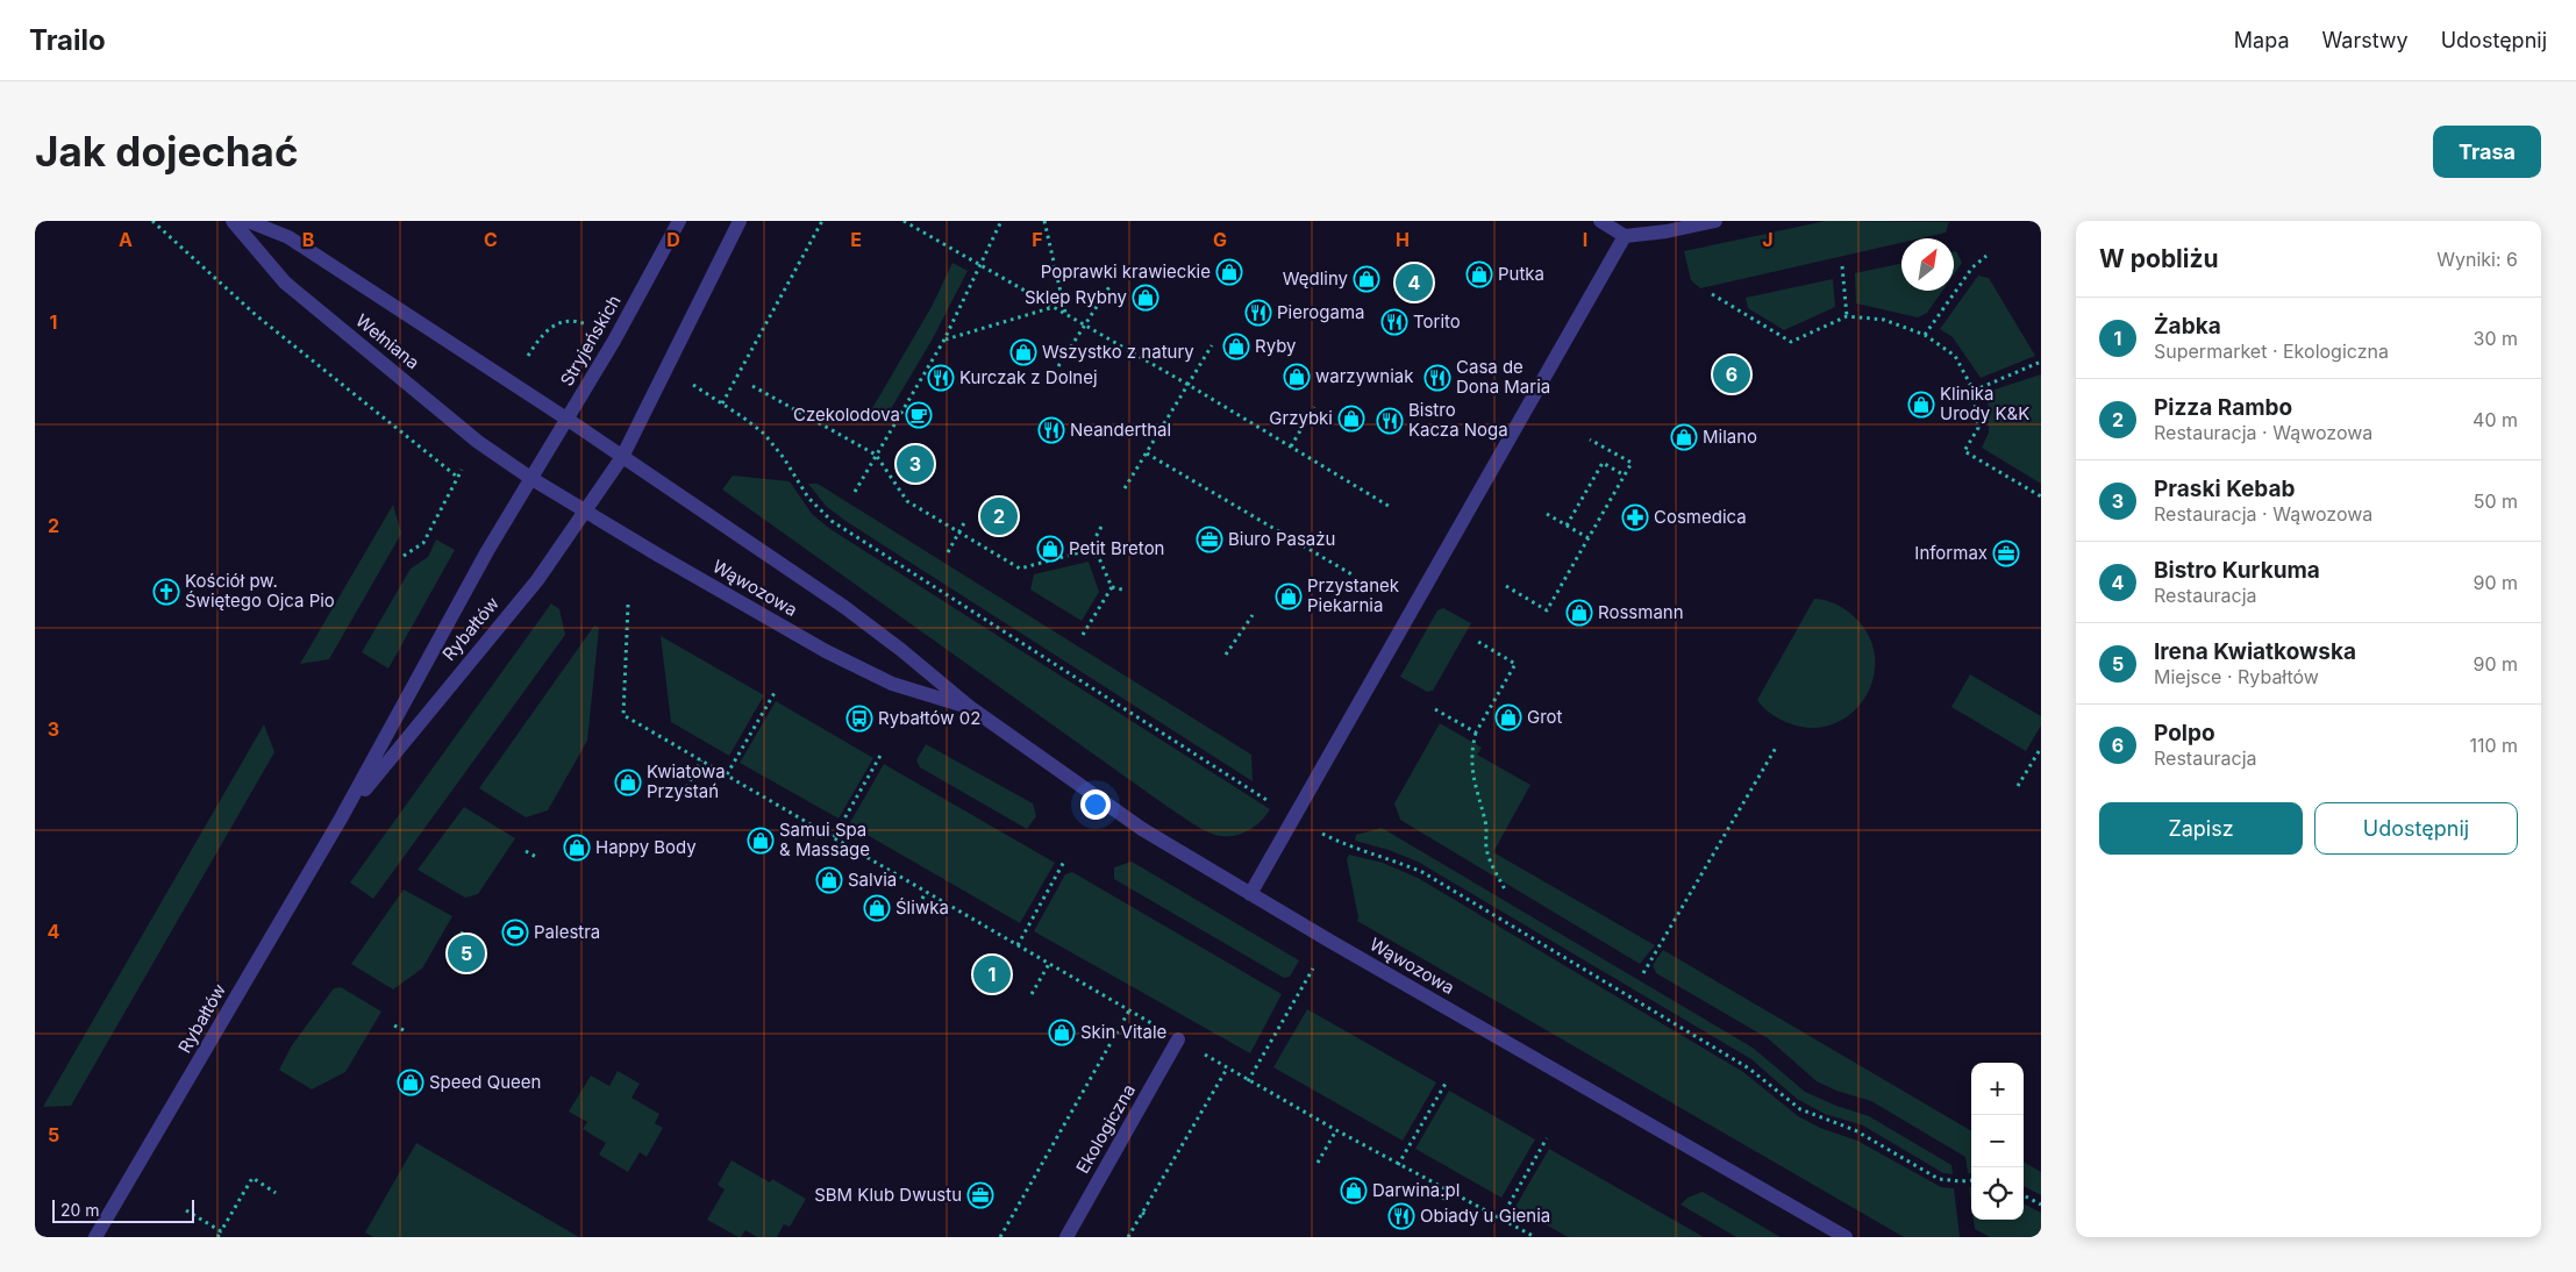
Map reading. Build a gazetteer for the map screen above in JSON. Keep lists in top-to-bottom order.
{
  "streets": {
    "street": [
      "Stryjeńskich",
      "Wełniana",
      "Wąwozowa",
      "Rybałtów",
      "Ekologiczna"
    ]
  },
  "crossings": [
    ["Stryjeńskich", "Wełniana"],
    ["Stryjeńskich", "Wąwozowa"],
    ["Stryjeńskich", "Rybałtów"],
    ["Wełniana", "Wąwozowa"],
    ["Wełniana", "Rybałtów"],
    ["Wąwozowa", "Rybałtów"]
  ],
  "places": {
    "shop": [
      "Poprawki krawieckie",
      "Putka",
      "Wędliny",
      "Sklep Rybny",
      "Ryby",
      "Wszystko z natury",
      "warzywniak",
      "Klinika Urody K&K",
      "Grzybki",
      "Milano",
      "Petit Breton",
      "Przystanek Piekarnia",
      "Rossmann",
      "Grot",
      "Kwiatowa Przystań",
      "Samui Spa & Massage",
      "Happy Body",
      "Salvia",
      "Śliwka",
      "Skin Vitale",
      "Speed Queen",
      "Darwina.pl"
    ],
    "restaurant": [
      "Pierogama",
      "Torito",
      "Kurczak z Dolnej",
      "Casa de Dona Maria",
      "Bistro Kacza Noga",
      "Neanderthal",
      "Obiady u Gienia"
    ],
    "cafe": ["Czekolodova"],
    "pharmacy": ["Cosmedica"],
    "office": ["Biuro Pasażu", "Informax", "SBM Klub Dwustu"],
    "church": ["Kościół pw. Świętego Ojca Pio"],
    "bus stop": ["Rybałtów 02"],
    "sports": ["Palestra"]
  },
  "scale_bar": "20 m",
  "north": "top right",
  "page": {
    "header": "Trailo",
    "nav": ["Mapa", "Warstwy", "Udostępnij"],
    "buttons": [
      "Trasa",
      ["Zapisz", "Udostępnij"]
    ],
    "title": "Jak dojechać",
    "heading": ["W pobliżu", "Wyniki: 6"],
    "pins": [
      "4",
      "6",
      "3",
      "2",
      "5",
      "1"
    ],
    "list": [
      {
        "mark": "1",
        "name": "Żabka",
        "note": "Supermarket · Ekologiczna",
        "value": "30 m"
      },
      {
        "mark": "2",
        "name": "Pizza Rambo",
        "note": "Restauracja · Wąwozowa",
        "value": "40 m"
      },
      {
        "mark": "3",
        "name": "Praski Kebab",
        "note": "Restauracja · Wąwozowa",
        "value": "50 m"
      },
      {
        "mark": "4",
        "name": "Bistro Kurkuma",
        "note": "Restauracja",
        "value": "90 m"
      },
      {
        "mark": "5",
        "name": "Irena Kwiatkowska",
        "note": "Miejsce · Rybałtów",
        "value": "90 m"
      },
      {
        "mark": "6",
        "name": "Polpo",
        "note": "Restauracja",
        "value": "110 m"
      }
    ],
    "map_buttons": ["+", "−"],
    "scale": "20 m"
  },
  "grid": {
    "columns": [
      "A",
      "B",
      "C",
      "D",
      "E",
      "F",
      "G",
      "H",
      "I",
      "J"
    ],
    "rows": [
      "1",
      "2",
      "3",
      "4",
      "5"
    ]
  }
}
